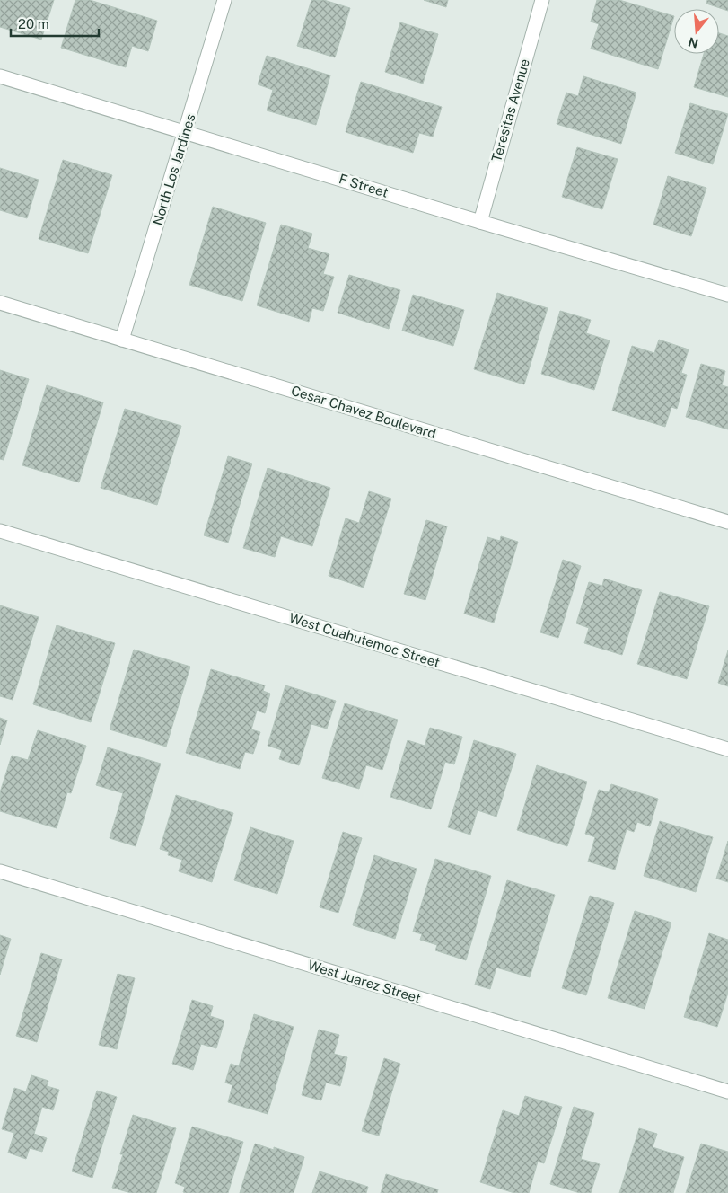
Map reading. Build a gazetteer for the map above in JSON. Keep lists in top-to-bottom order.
{
  "streets": {
    "street": [
      "Teresitas Avenue",
      "North Los Jardines",
      "F Street",
      "Cesar Chavez Boulevard",
      "West Cuahutemoc Street",
      "West Juarez Street"
    ]
  },
  "crossings": [
    ["Teresitas Avenue", "F Street"],
    ["North Los Jardines", "F Street"],
    ["North Los Jardines", "Cesar Chavez Boulevard"]
  ],
  "scale_bar": "20 m",
  "north": "bottom"
}
